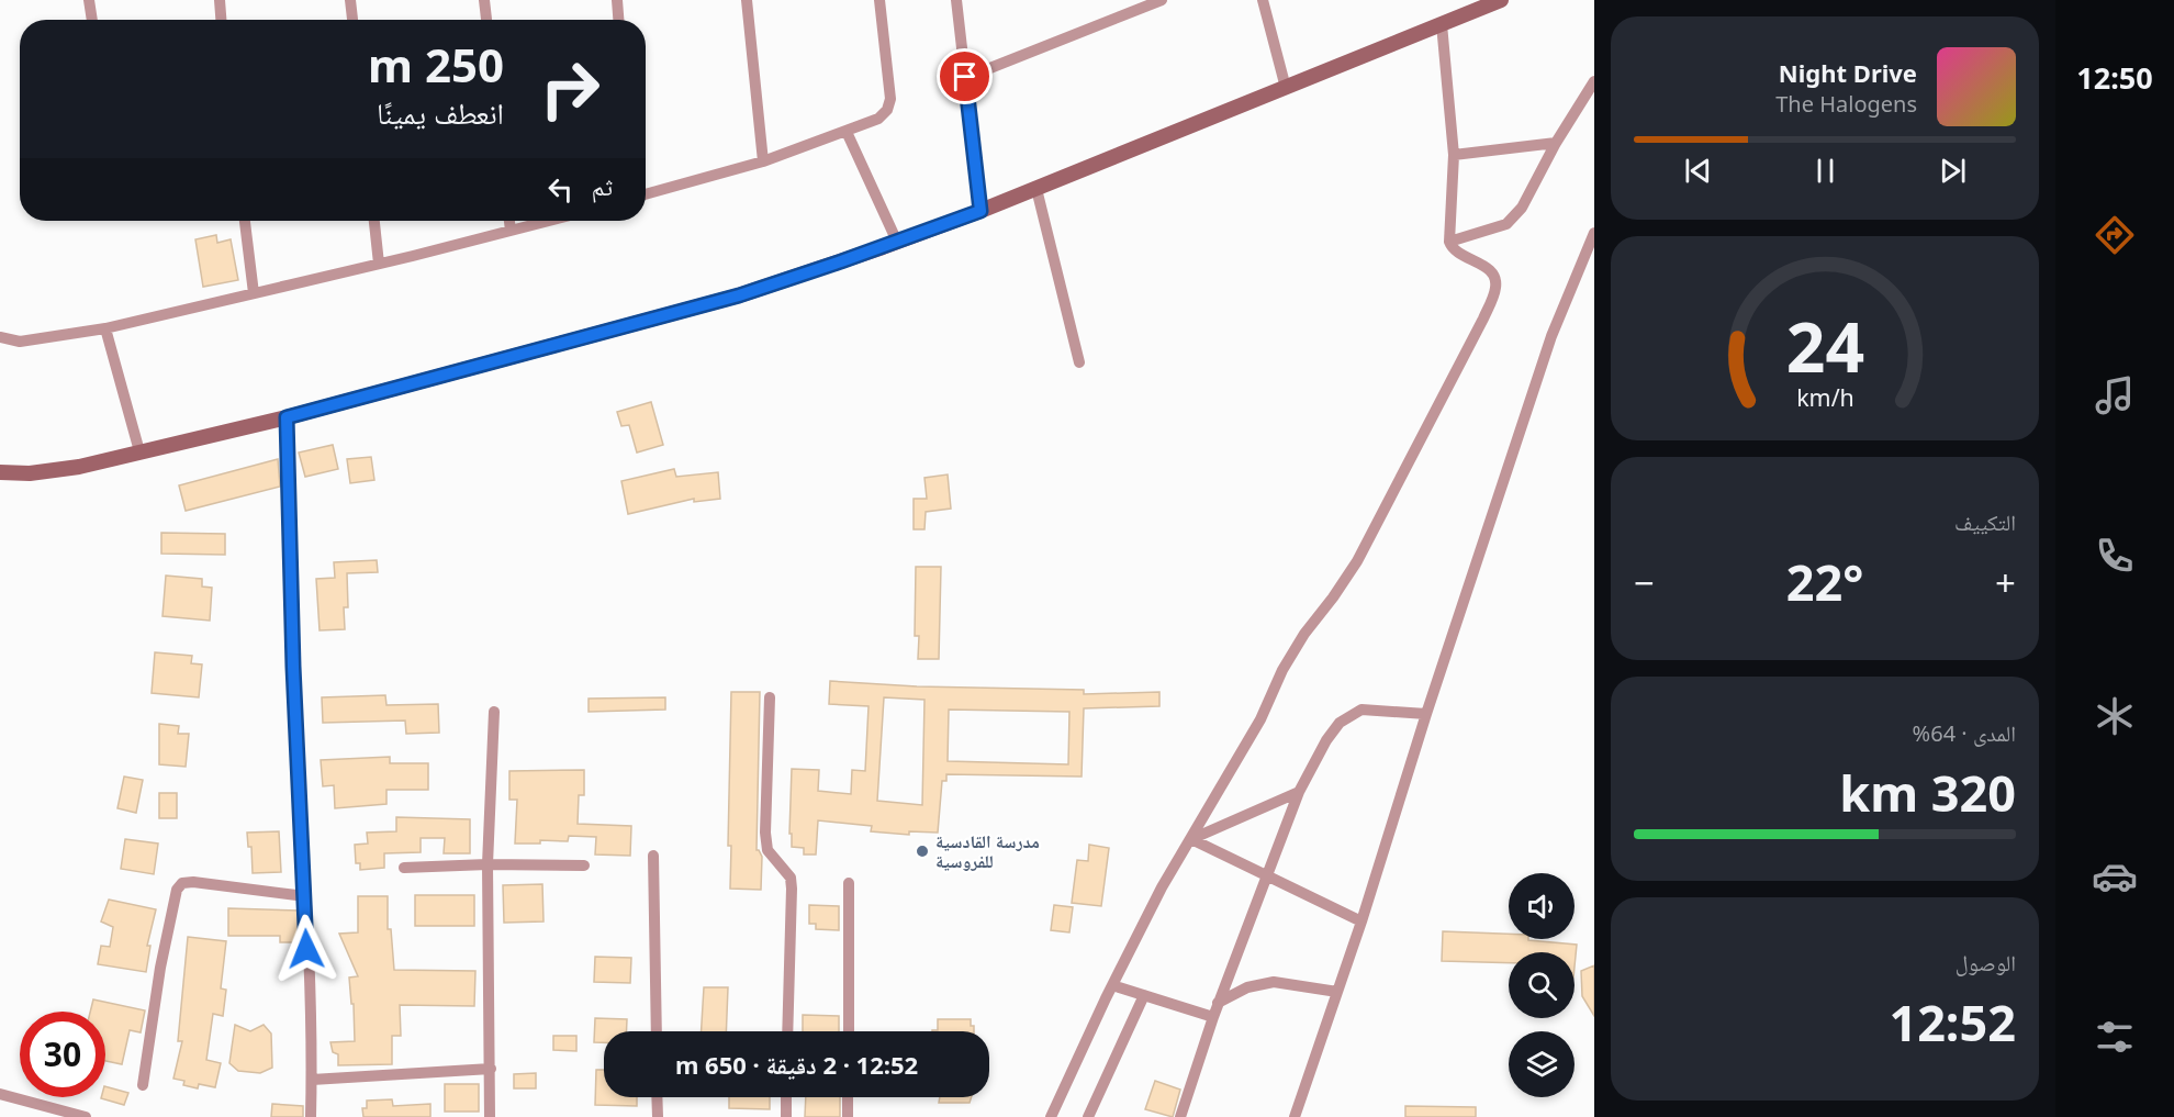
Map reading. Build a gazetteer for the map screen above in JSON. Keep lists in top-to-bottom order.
{
  "places": ["مدرسة القادسية للفروسية"],
  "page": {
    "tabs": "12:50",
    "turn": ["250 m", "انعطف يمينًا"],
    "song": ["Night Drive", "The Halogens"],
    "then": "ثم",
    "tile": [
      "التكييف",
      ["المدى · 64%", "320 km"],
      ["الوصول", "12:52"]
    ],
    "heat": ["−", "22°", "+"],
    "limit": "30",
    "trip": "12:52 · 2 دقيقة · 650 m",
    "gauge": ["24", "km/h"]
  }
}
